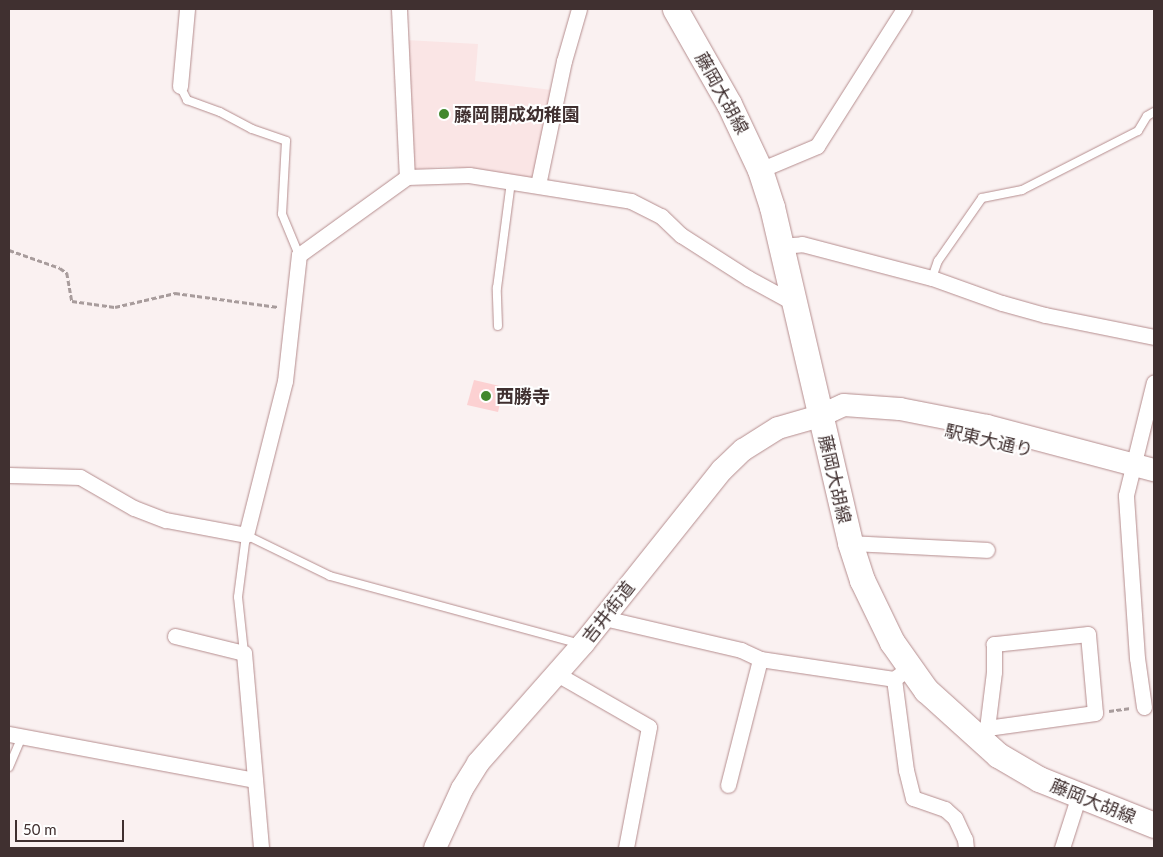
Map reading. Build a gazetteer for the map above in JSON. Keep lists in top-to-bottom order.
{
  "streets": {
    "main road": ["藤岡大胡線", "吉井街道"]
  },
  "crossings": [
    ["藤岡大胡線", "吉井街道"]
  ],
  "places": ["藤岡開成幼稚園", "西勝寺"],
  "scale_bar": "50 m"
}
